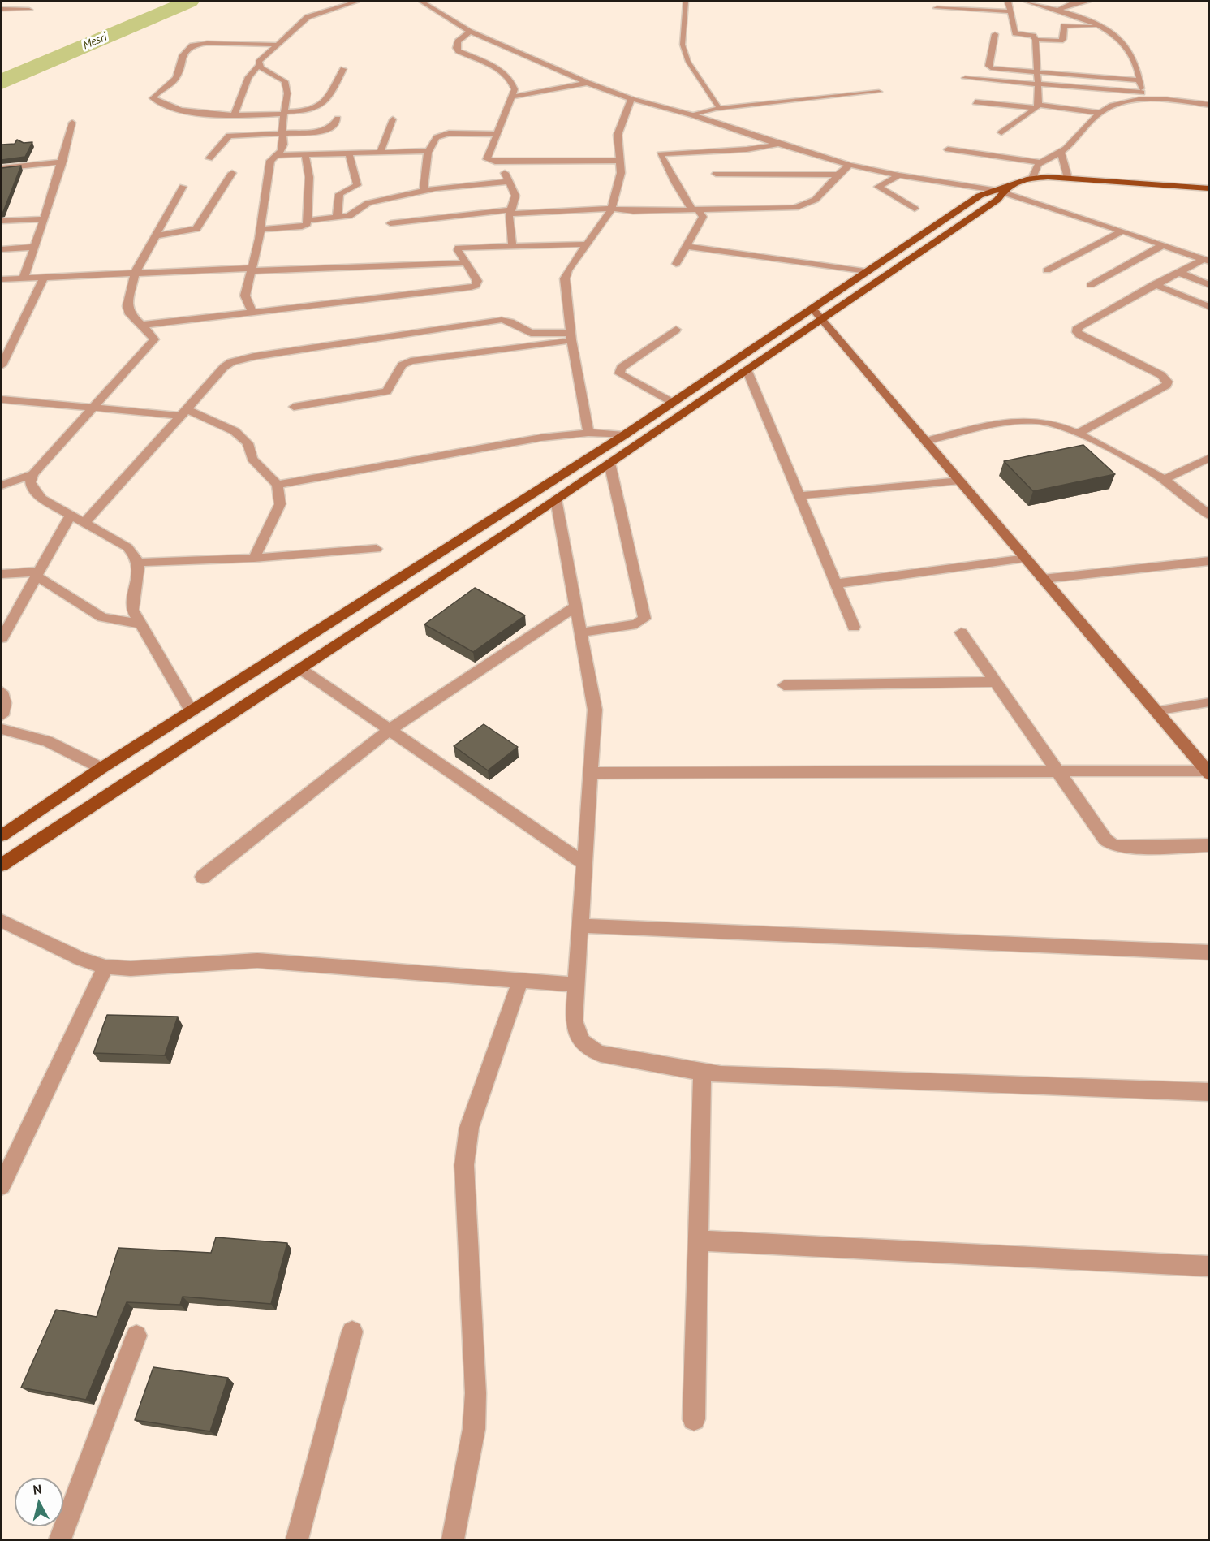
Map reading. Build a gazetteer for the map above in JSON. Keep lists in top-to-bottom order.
{
  "water": ["Mesri"],
  "north": "top"
}
